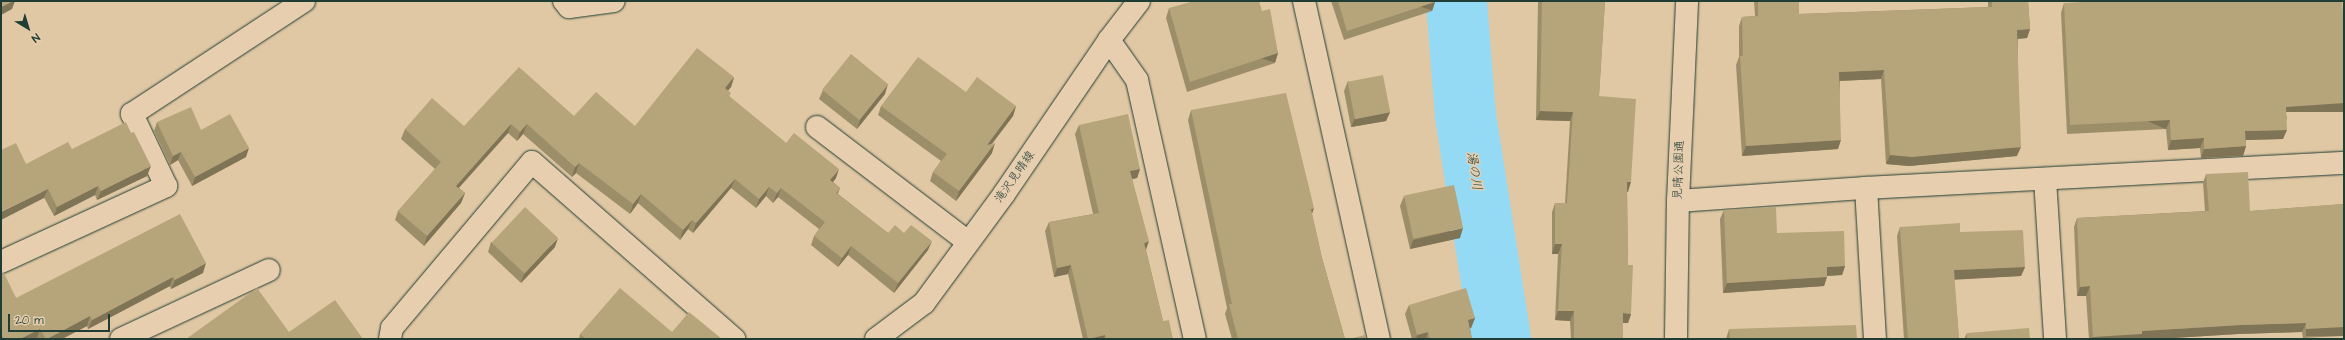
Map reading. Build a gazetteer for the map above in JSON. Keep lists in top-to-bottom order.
{
  "streets": {
    "street": ["見晴公園通", "滝沢見晴線"]
  },
  "water": ["湯の川"],
  "scale_bar": "20 m",
  "north": "bottom right"
}
